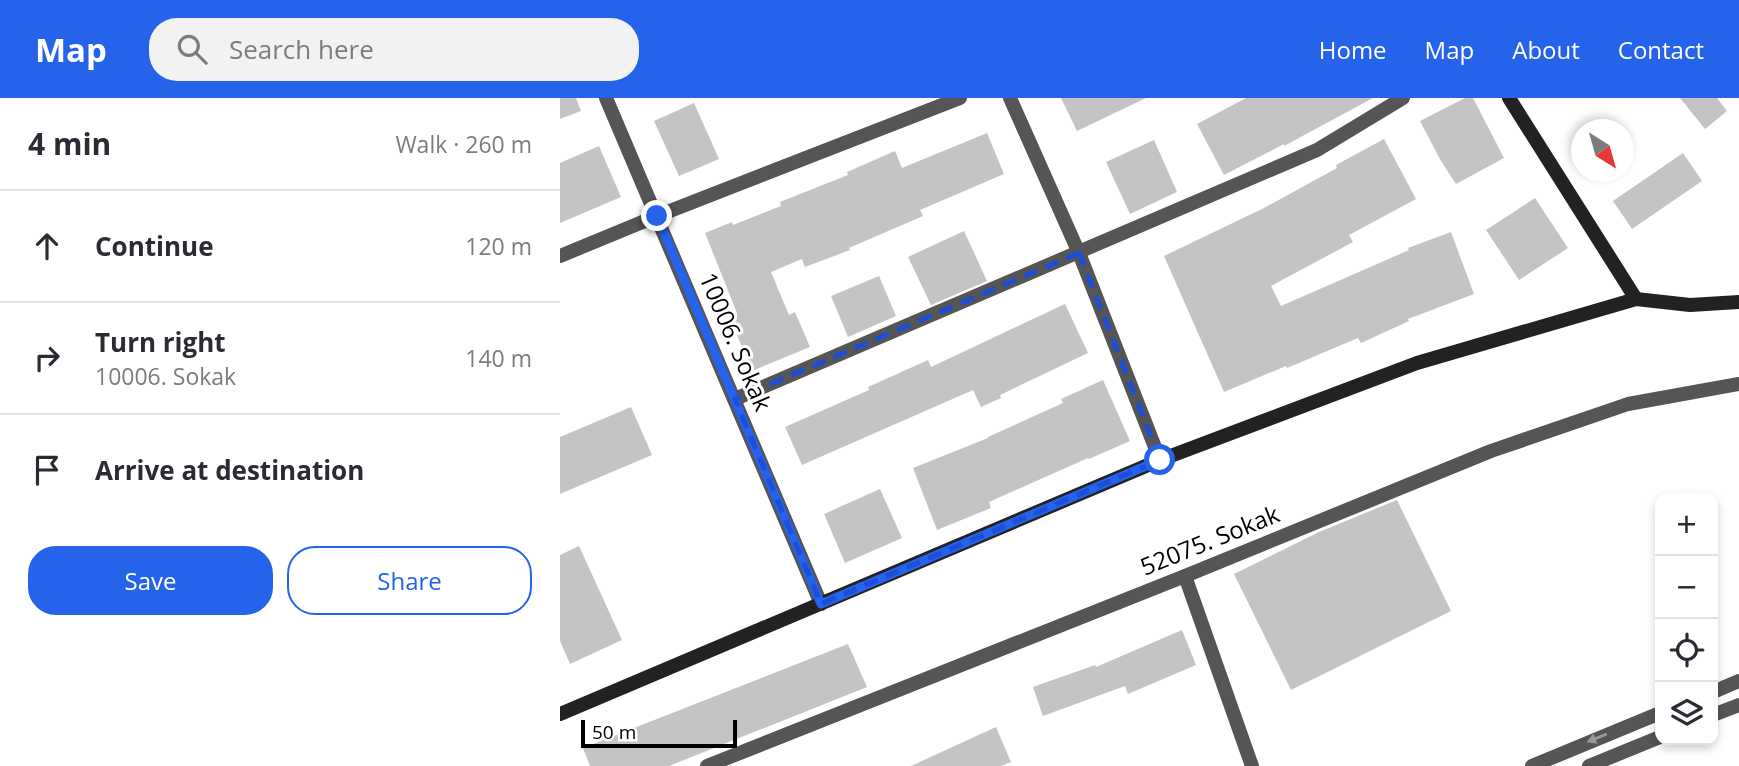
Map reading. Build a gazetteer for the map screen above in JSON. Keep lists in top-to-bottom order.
{
  "streets": {
    "street": ["10006. Sokak", "52075. Sokak"]
  },
  "scale_bar": "50 m",
  "north": "bottom right",
  "page": {
    "header": "Map",
    "search": "Search here",
    "nav": [
      "Home",
      "Map",
      "About",
      "Contact"
    ],
    "heading": ["4 min", "Walk · 260 m"],
    "list": [
      ["Continue", "120 m"],
      ["Turn right", "10006. Sokak", "140 m"],
      "Arrive at destination"
    ],
    "map_buttons": ["+", "−"],
    "buttons": ["Save", "Share"],
    "scale": "50 m"
  }
}
